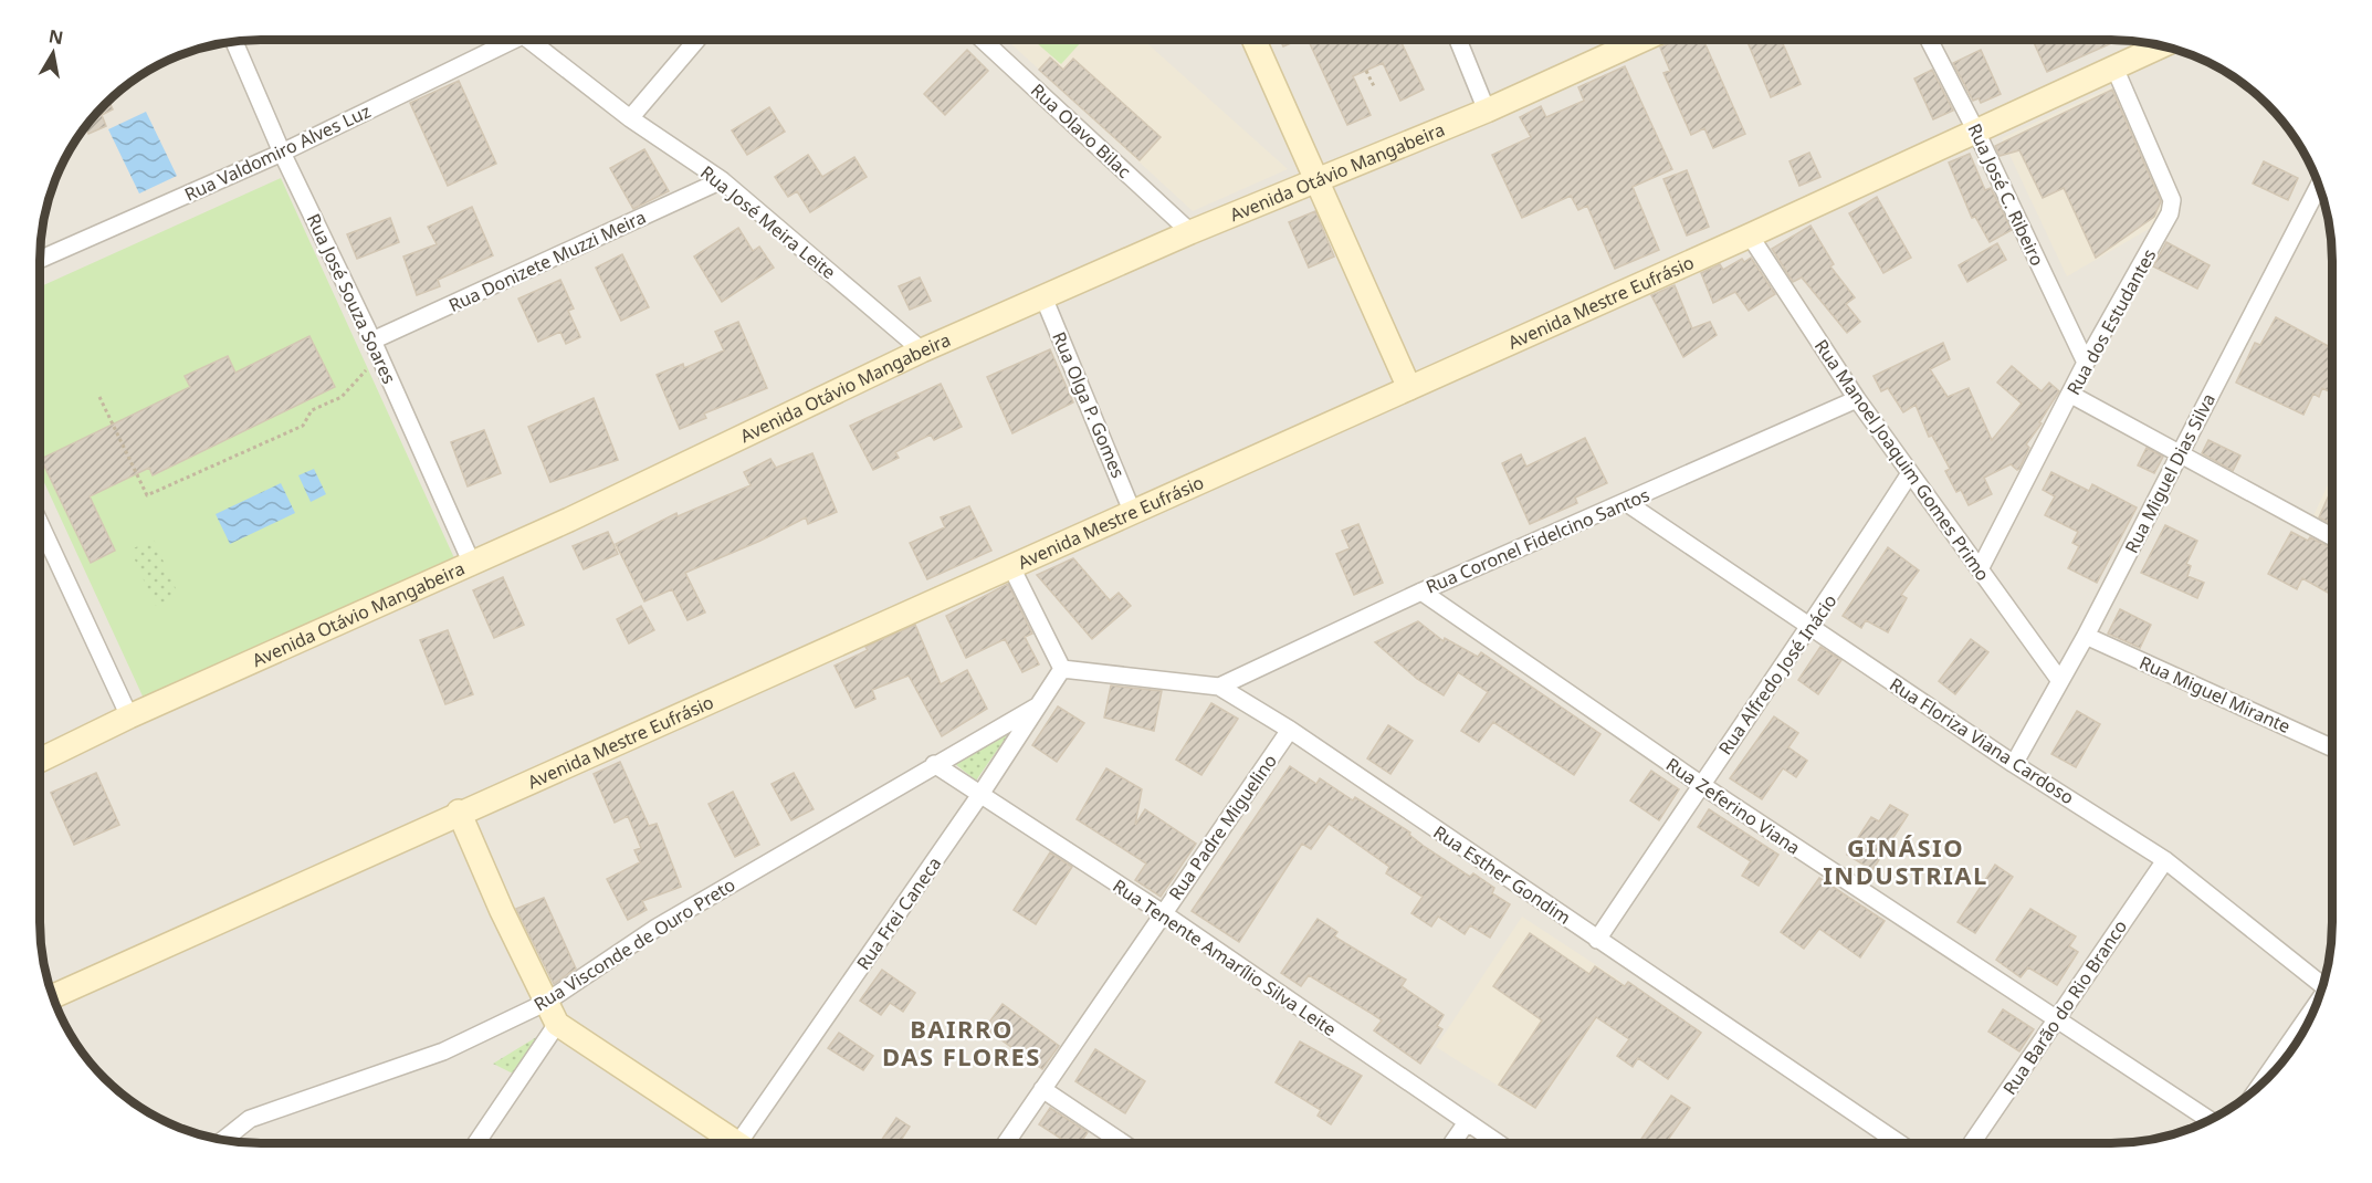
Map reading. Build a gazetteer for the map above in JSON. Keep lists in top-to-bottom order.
{
  "streets": {
    "street": [
      "Rua Olavo Bilac",
      "Rua Valdomiro Alves Luz",
      "Avenida Otávio Mangabeira",
      "Rua José C. Ribeiro",
      "Rua José Meira Leite",
      "Rua Donizete Muzzi Meira",
      "Rua José Souza Soares",
      "Avenida Mestre Eufrásio",
      "Rua dos Estudantes",
      "Rua Olga P. Gomes",
      "Rua Manoel Joaquim Gomes Primo",
      "Rua Miguel Dias Silva",
      "Rua Coronel Fidelcino Santos",
      "Rua Alfredo José Inácio",
      "Rua Miguel Mirante",
      "Rua Floriza Viana Cardoso",
      "Rua Zeferino Viana",
      "Rua Padre Miguelino",
      "Rua Esther Gondim",
      "Rua Frei Caneca",
      "Rua Visconde de Ouro Preto",
      "Rua Tenente Amarílio Silva Leite",
      "Rua Barão do Rio Branco"
    ]
  },
  "crossings": [
    ["Rua Olavo Bilac", "Avenida Otávio Mangabeira"],
    ["Rua Valdomiro Alves Luz", "Rua José Souza Soares"],
    ["Avenida Otávio Mangabeira", "Rua José Meira Leite"],
    ["Avenida Otávio Mangabeira", "Rua José Souza Soares"],
    ["Avenida Otávio Mangabeira", "Rua Olga P. Gomes"],
    ["Rua José C. Ribeiro", "Avenida Mestre Eufrásio"],
    ["Rua José C. Ribeiro", "Rua dos Estudantes"],
    ["Rua José Meira Leite", "Rua Donizete Muzzi Meira"],
    ["Rua Donizete Muzzi Meira", "Rua José Souza Soares"],
    ["Avenida Mestre Eufrásio", "Rua dos Estudantes"],
    ["Avenida Mestre Eufrásio", "Rua Olga P. Gomes"],
    ["Avenida Mestre Eufrásio", "Rua Manoel Joaquim Gomes Primo"],
    ["Rua dos Estudantes", "Rua Manoel Joaquim Gomes Primo"],
    ["Rua Manoel Joaquim Gomes Primo", "Rua Miguel Dias Silva"],
    ["Rua Manoel Joaquim Gomes Primo", "Rua Coronel Fidelcino Santos"],
    ["Rua Manoel Joaquim Gomes Primo", "Rua Alfredo José Inácio"],
    ["Rua Miguel Dias Silva", "Rua Miguel Mirante"],
    ["Rua Miguel Dias Silva", "Rua Floriza Viana Cardoso"],
    ["Rua Coronel Fidelcino Santos", "Rua Floriza Viana Cardoso"],
    ["Rua Coronel Fidelcino Santos", "Rua Zeferino Viana"],
    ["Rua Coronel Fidelcino Santos", "Rua Esther Gondim"],
    ["Rua Alfredo José Inácio", "Rua Floriza Viana Cardoso"],
    ["Rua Alfredo José Inácio", "Rua Zeferino Viana"],
    ["Rua Alfredo José Inácio", "Rua Esther Gondim"],
    ["Rua Floriza Viana Cardoso", "Rua Barão do Rio Branco"],
    ["Rua Zeferino Viana", "Rua Barão do Rio Branco"],
    ["Rua Padre Miguelino", "Rua Esther Gondim"],
    ["Rua Padre Miguelino", "Rua Tenente Amarílio Silva Leite"],
    ["Rua Esther Gondim", "Rua Frei Caneca"],
    ["Rua Frei Caneca", "Rua Visconde de Ouro Preto"],
    ["Rua Frei Caneca", "Rua Tenente Amarílio Silva Leite"],
    ["Rua Visconde de Ouro Preto", "Rua Tenente Amarílio Silva Leite"]
  ],
  "districts": ["GINÁSIO INDUSTRIAL", "BAIRRO DAS FLORES"],
  "north": "top"
}
